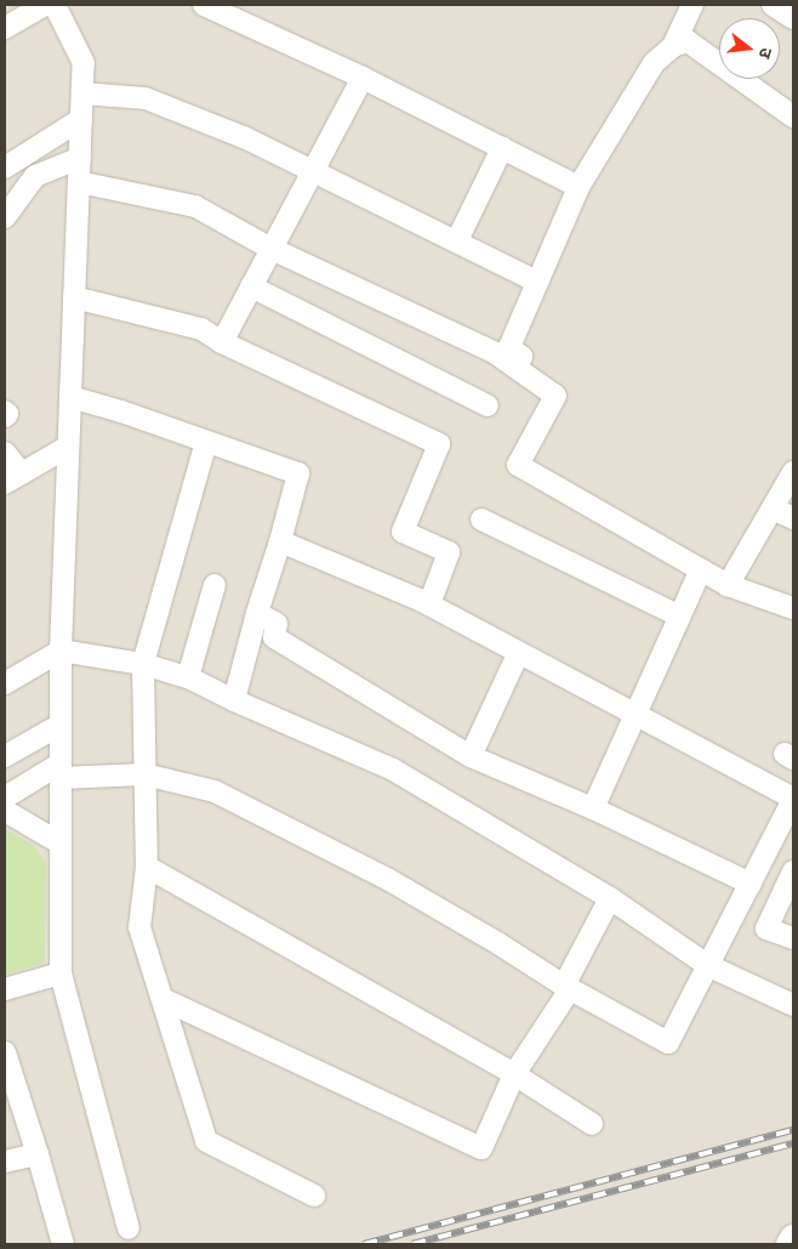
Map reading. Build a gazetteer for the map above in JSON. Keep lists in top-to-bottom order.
{
  "north": "right"
}
